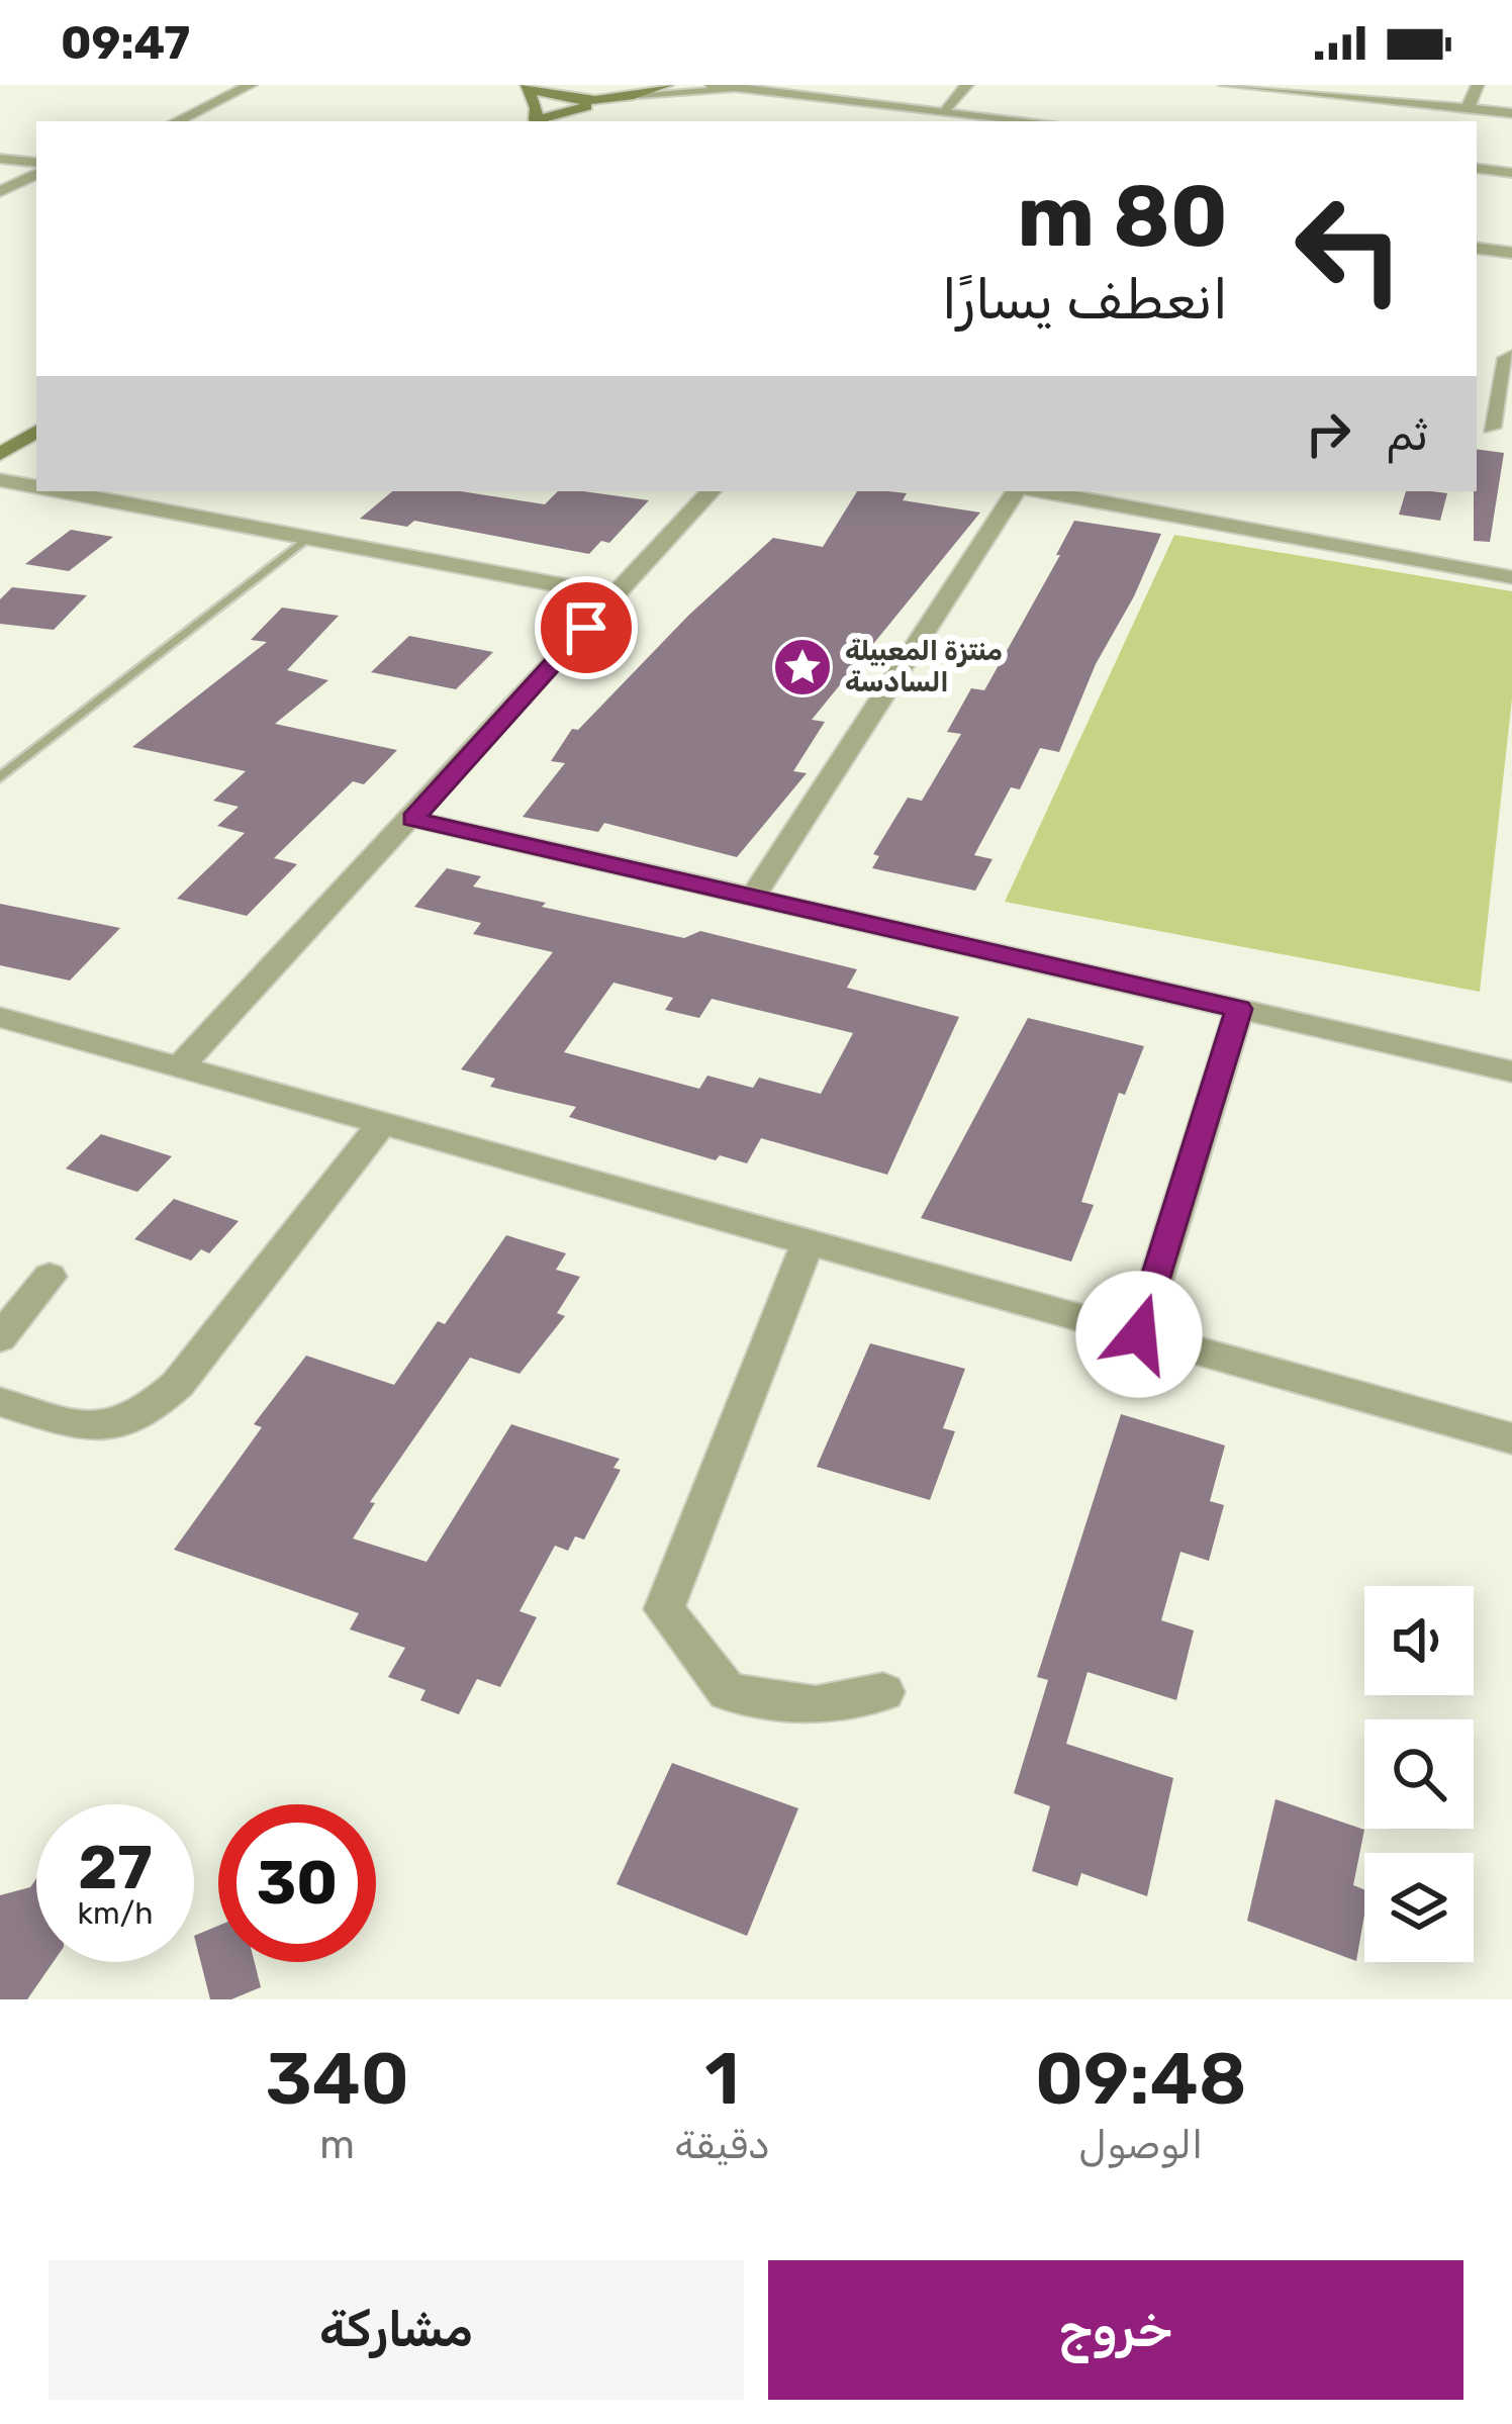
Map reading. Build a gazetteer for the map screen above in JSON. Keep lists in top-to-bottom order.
{
  "places": {
    "place": ["منتزة المعبيلة السادسة"]
  },
  "page": {
    "status": "09:47",
    "turn": ["80 m", "انعطف يسارًا"],
    "then": "ثم",
    "speed": "27 km/h",
    "limit": "30",
    "eta": [
      "09:48",
      "الوصول",
      "1",
      "دقيقة",
      "340",
      "m"
    ],
    "buttons": ["خروج", "مشاركة"]
  }
}
